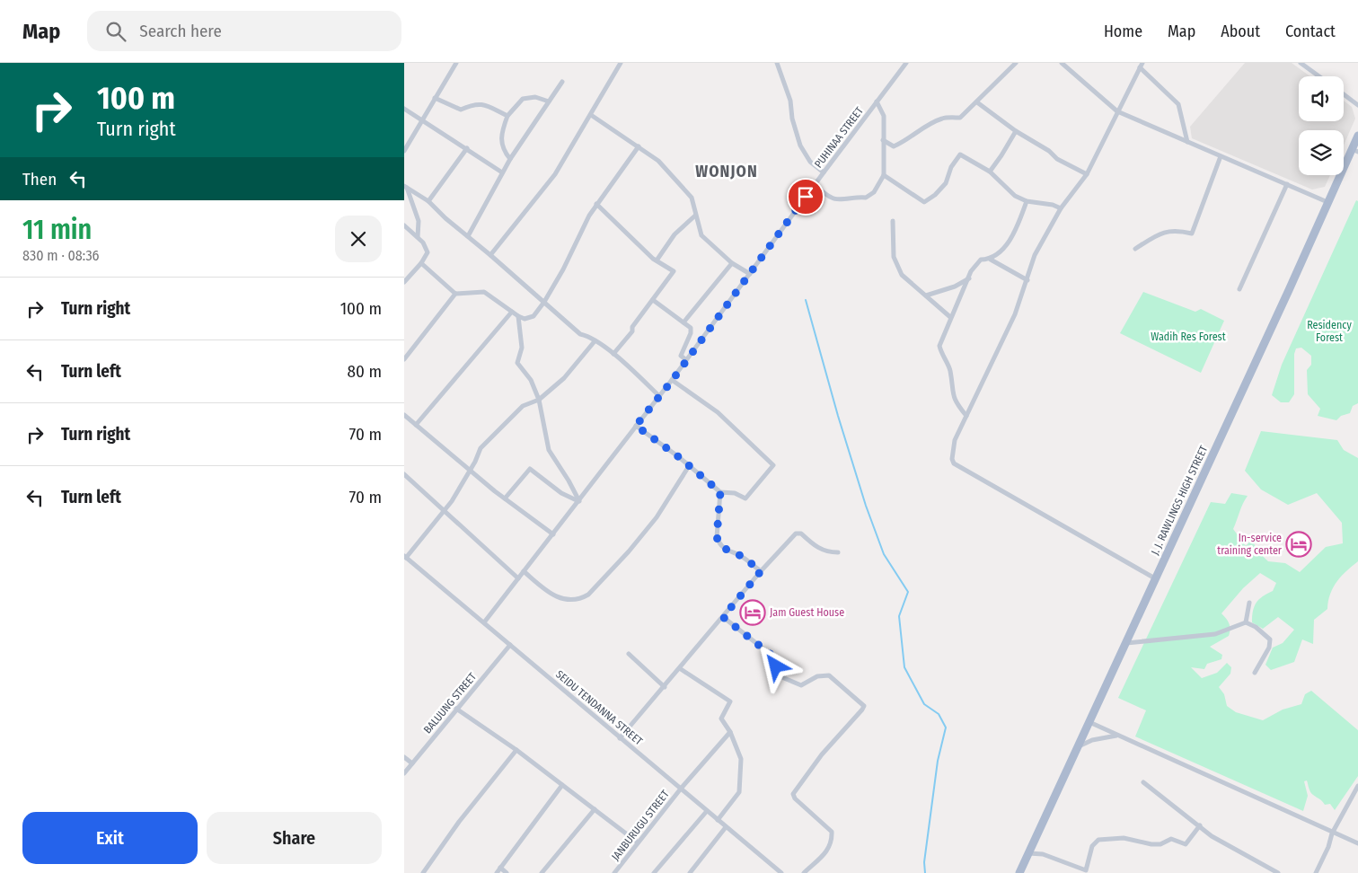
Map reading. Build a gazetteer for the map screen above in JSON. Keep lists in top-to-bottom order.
{
  "streets": {
    "main road": ["J. J. RAWLINGS HIGH STREET"],
    "street": [
      "PUHINAA STREET",
      "BALUUNG STREET",
      "SEIDU TENDANNA STREET",
      "JANBURUGU STREET"
    ]
  },
  "crossings": [
    ["PUHINAA STREET", "SEIDU TENDANNA STREET"],
    ["BALUUNG STREET", "SEIDU TENDANNA STREET"],
    ["SEIDU TENDANNA STREET", "JANBURUGU STREET"]
  ],
  "districts": ["WONJON"],
  "parks": ["Residency Forest", "Wadih Res Forest"],
  "places": {
    "hotel": ["In-service training center", "Jam Guest House"]
  },
  "page": {
    "header": "Map",
    "search": "Search here",
    "nav": [
      "Home",
      "Map",
      "About",
      "Contact"
    ],
    "turn": ["100 m", "Turn right"],
    "then": "Then",
    "heading": ["11 min", "830 m · 08:36"],
    "list": [
      {
        "name": "Turn right",
        "value": "100 m"
      },
      {
        "name": "Turn left",
        "value": "80 m"
      },
      {
        "name": "Turn right",
        "value": "70 m"
      },
      {
        "name": "Turn left",
        "value": "70 m"
      }
    ],
    "buttons": ["Exit", "Share"]
  }
}
